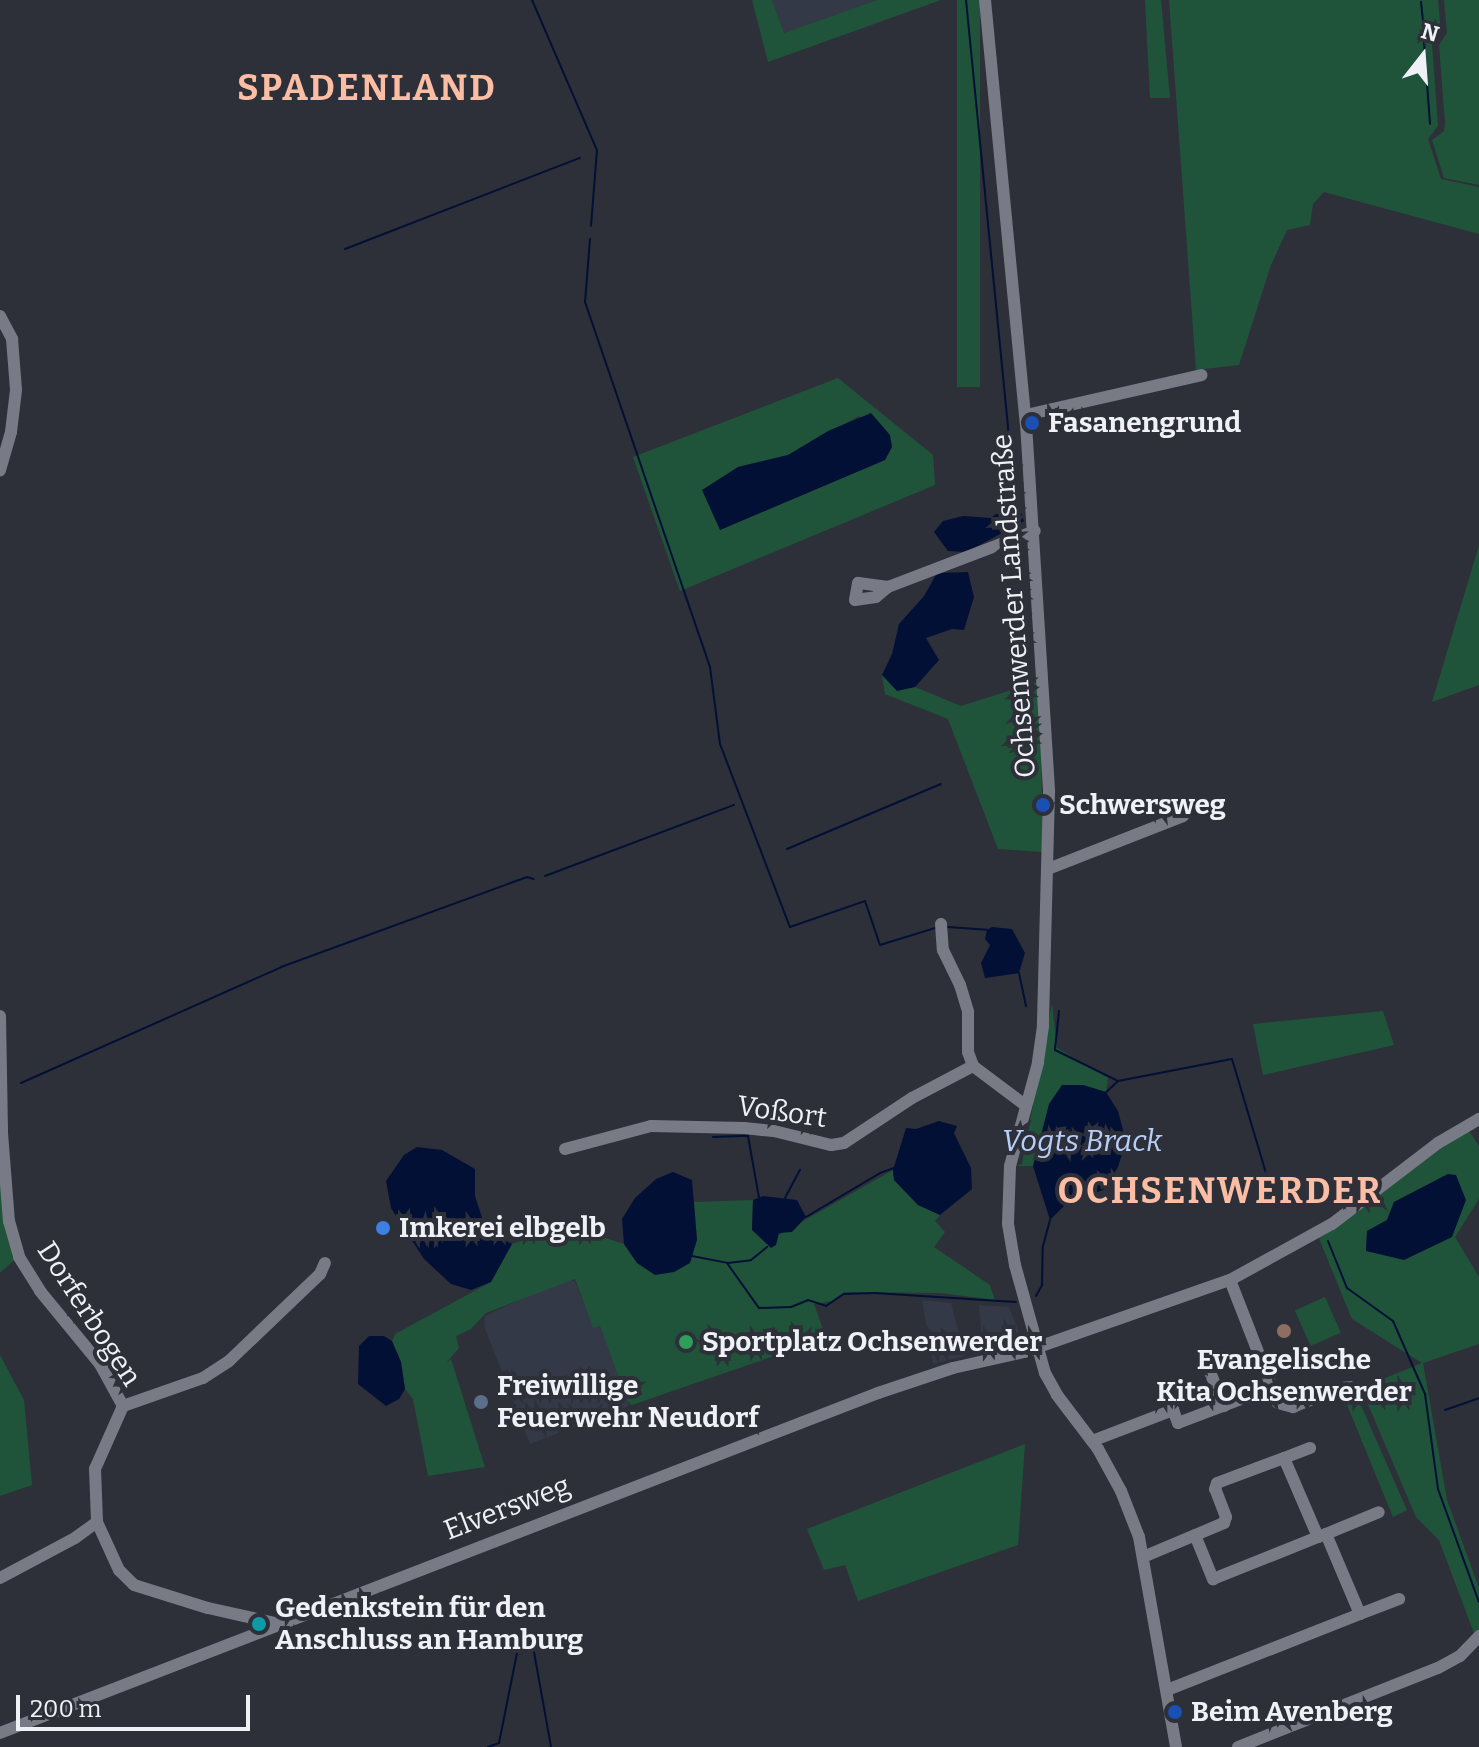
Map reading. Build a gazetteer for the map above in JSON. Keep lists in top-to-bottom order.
{
  "streets": {
    "street": [
      "Ochsenwerder Landstraße",
      "Voßort",
      "Dorferbogen",
      "Elversweg"
    ]
  },
  "crossings": [
    ["Ochsenwerder Landstraße", "Elversweg"]
  ],
  "districts": ["SPADENLAND", "OCHSENWERDER"],
  "water": ["Vogts Brack"],
  "places": [
    "Fasanengrund",
    "Schwersweg",
    "Imkerei elbgelb",
    "Evangelische Kita Ochsenwerder",
    "Sportplatz Ochsenwerder",
    "Freiwillige Feuerwehr Neudorf",
    "Gedenkstein für den Anschluss an Hamburg",
    "Beim Avenberg"
  ],
  "scale_bar": "200 m",
  "north": "top"
}
